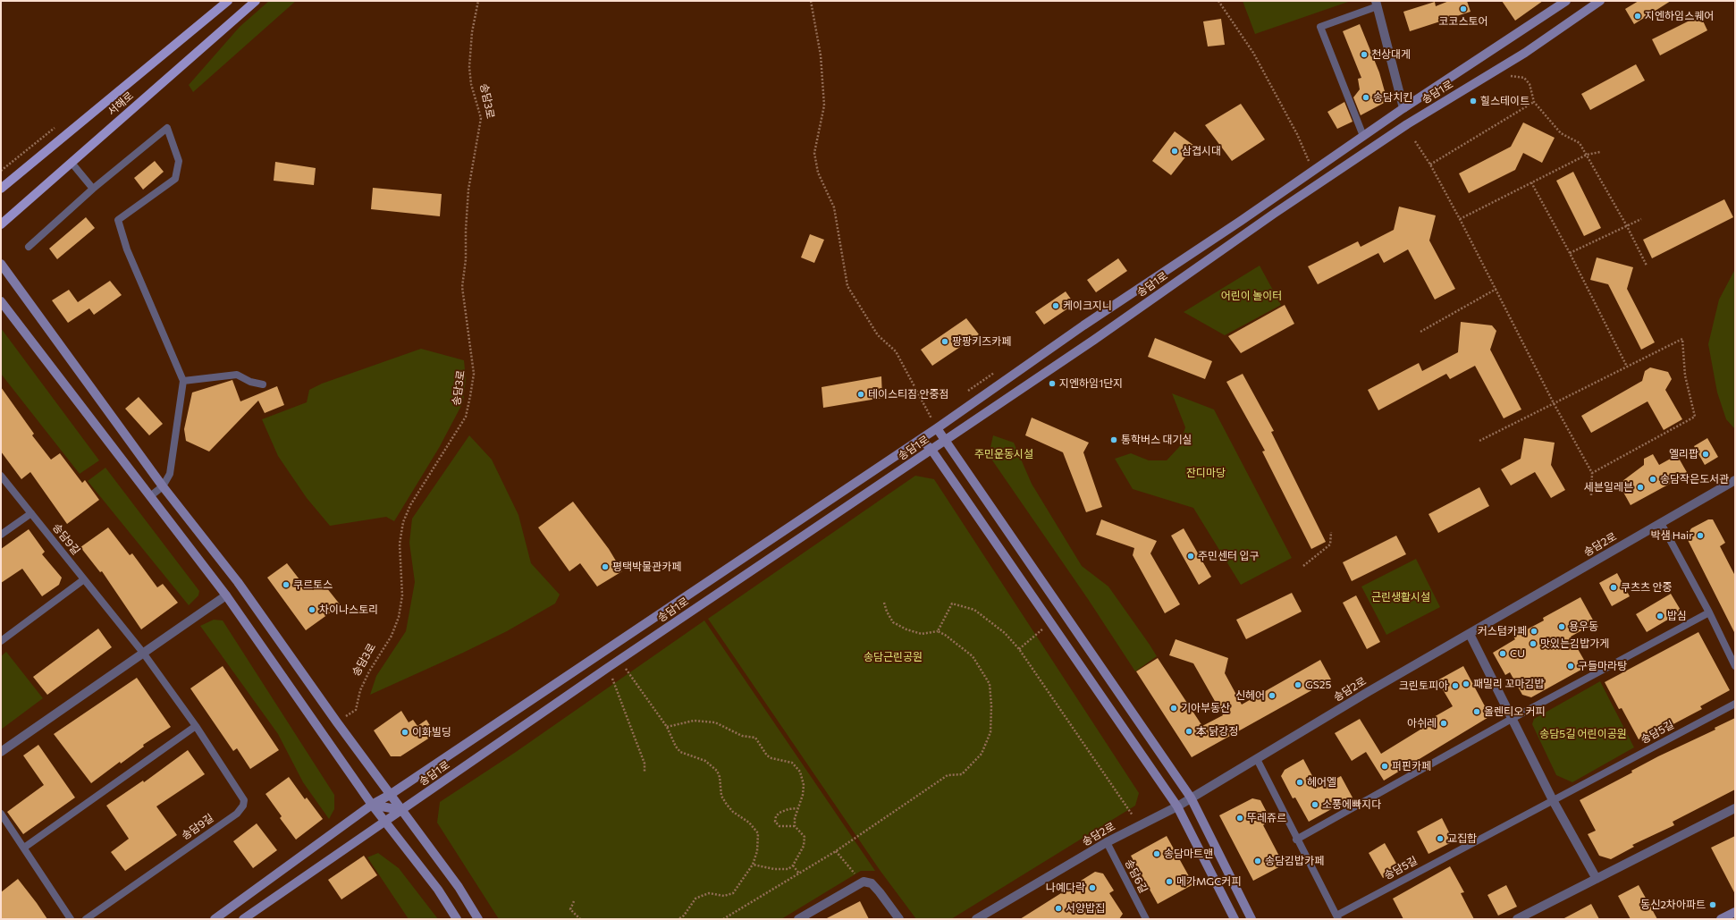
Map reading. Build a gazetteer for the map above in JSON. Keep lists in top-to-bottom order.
{
  "streets": {
    "main road": ["송담1로", "서해로"],
    "street": ["송담2로"],
    "lane": ["송담9길", "송담5길", "송담6길"],
    "path": ["송담3로"]
  },
  "crossings": [
    ["송담2로", "송담5길"],
    ["송담2로", "송담6길"]
  ],
  "parks": [
    "어린이 놀이터",
    "주민운동시설",
    "잔디마당",
    "근린생활시설",
    "송담근린공원",
    "송담5길 어린이공원"
  ],
  "places": [
    "코코스토어",
    "지엔하임스퀘어",
    "천상대게",
    "송담치킨",
    "힐스테이트",
    "삼겹시대",
    "케이크지니",
    "팡팡키즈카페",
    "지엔하임1단지",
    "테이스티짐 안중점",
    "통학버스 대기실",
    "엘리팝",
    "송담작은도서관",
    "세븐일레븐",
    "박샘 Hair",
    "주민센터 입구",
    "평택박물관카페",
    "쿠르토스",
    "쿠츠츠 안중",
    "차이나스토리",
    "밥심",
    "용우동",
    "커스텀카페",
    "맛있는김밥가게",
    "CU",
    "구들마라탕",
    "패밀리 꼬마김밥",
    "GS25",
    "크린토피아",
    "신헤어",
    "기아부동산",
    "올렌티오 커피",
    "아쉬레",
    "本 닭강정",
    "이화빌딩",
    "퍼핀카페",
    "헤어엘",
    "소풍에빠지다",
    "뚜레쥬르",
    "교집합",
    "송담마트맨",
    "송담김밥카페",
    "메가MGC커피",
    "나예다락",
    "동신2차아파트",
    "서양밥집"
  ]
}
